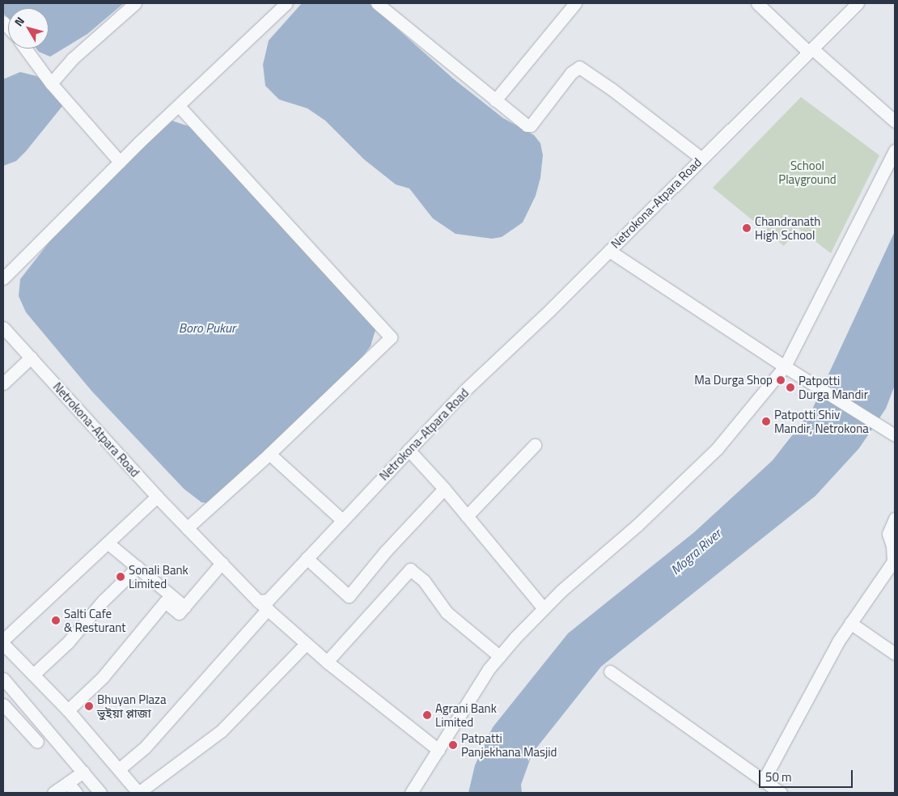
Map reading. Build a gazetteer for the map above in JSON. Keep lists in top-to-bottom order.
{
  "streets": {
    "street": ["Netrokona-Atpara Road"]
  },
  "water": ["Boro Pukur", "Mogra River"],
  "parks": ["School Playground"],
  "places": [
    "Chandranath High School",
    "Ma Durga Shop",
    "Patpotti Durga Mandir",
    "Patpotti Shiv Mandir, Netrokona",
    "Sonali Bank Limited",
    "Salti Cafe & Resturant",
    "Bhuyan Plaza ভুইয়া প্লাজা",
    "Agrani Bank Limited",
    "Patpatti Panjekhana Masjid"
  ],
  "scale_bar": "50 m",
  "north": "top left"
}
